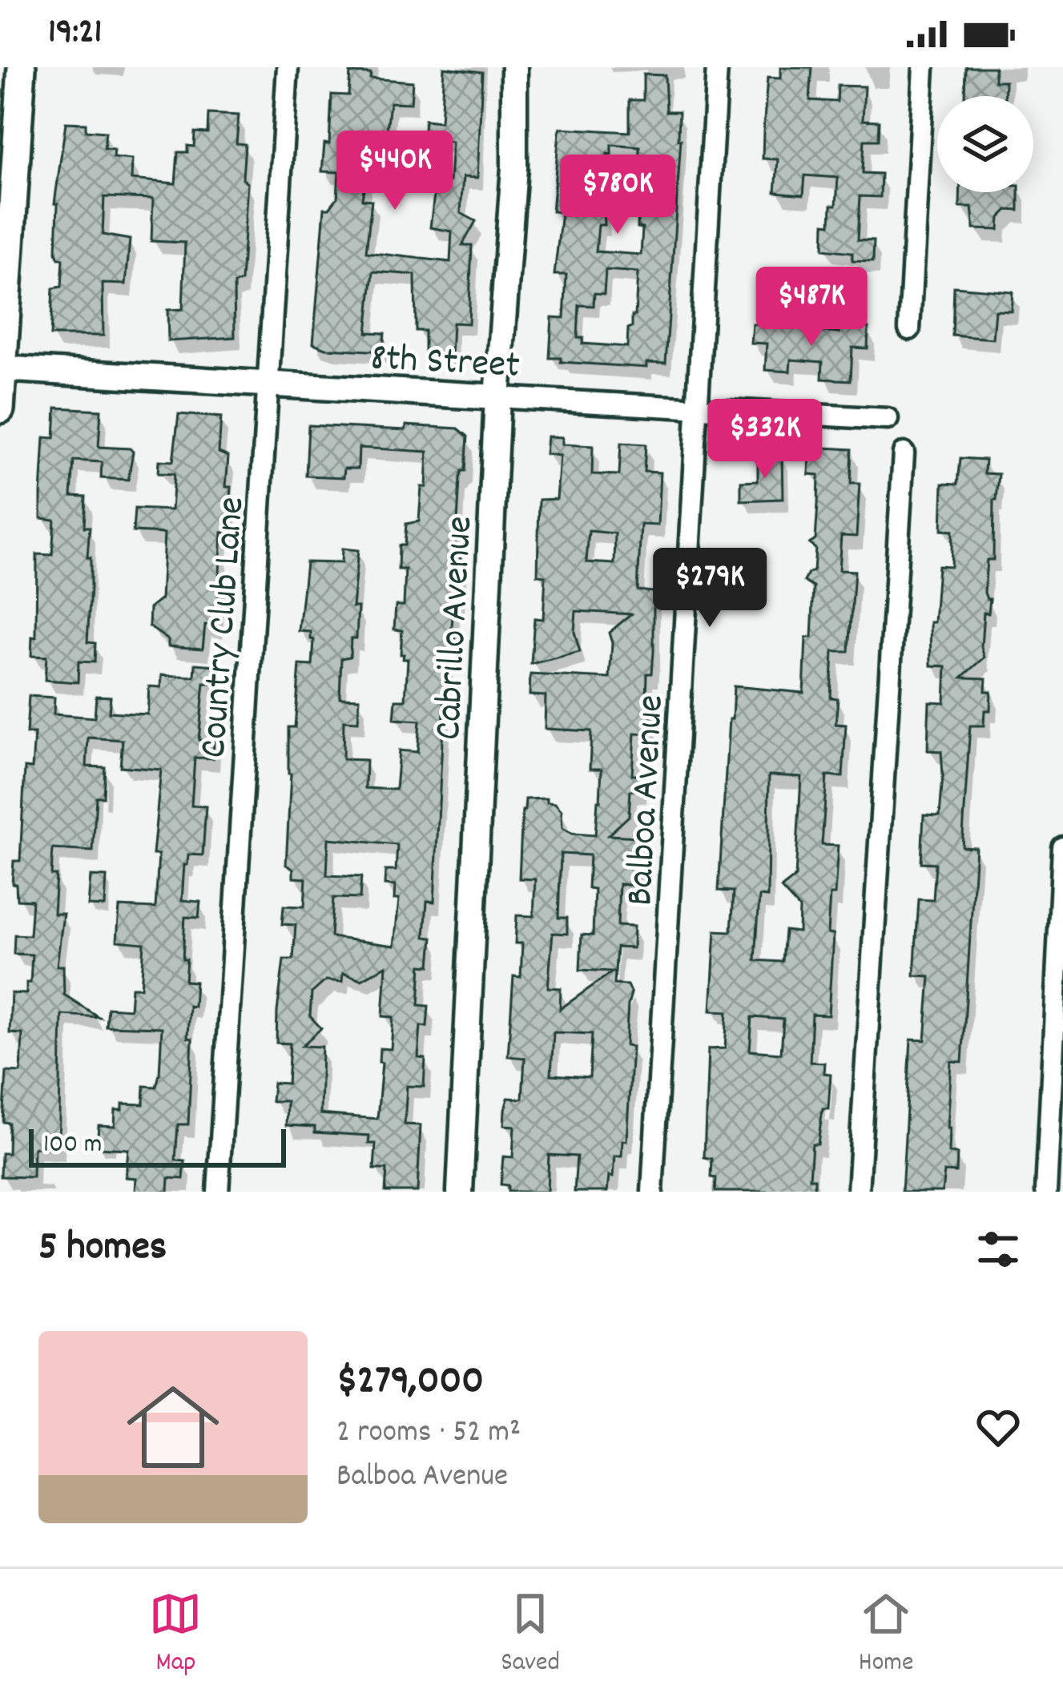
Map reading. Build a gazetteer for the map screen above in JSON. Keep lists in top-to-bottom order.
{
  "streets": {
    "street": [
      "8th Street",
      "Country Club Lane",
      "Cabrillo Avenue",
      "Balboa Avenue"
    ]
  },
  "crossings": [
    ["8th Street", "Country Club Lane"],
    ["8th Street", "Cabrillo Avenue"],
    ["8th Street", "Balboa Avenue"]
  ],
  "scale_bar": "100 m",
  "page": {
    "status": "19:21",
    "price": [
      "$440K",
      "$780K",
      "$487K",
      "$332K",
      "$279K"
    ],
    "scale": "100 m",
    "heading": "5 homes",
    "list": [
      {
        "name": "$279,000",
        "note": "2 rooms · 52 m² · Balboa Avenue"
      }
    ],
    "tabs": ["Map", "Saved", "Home"]
  }
}
